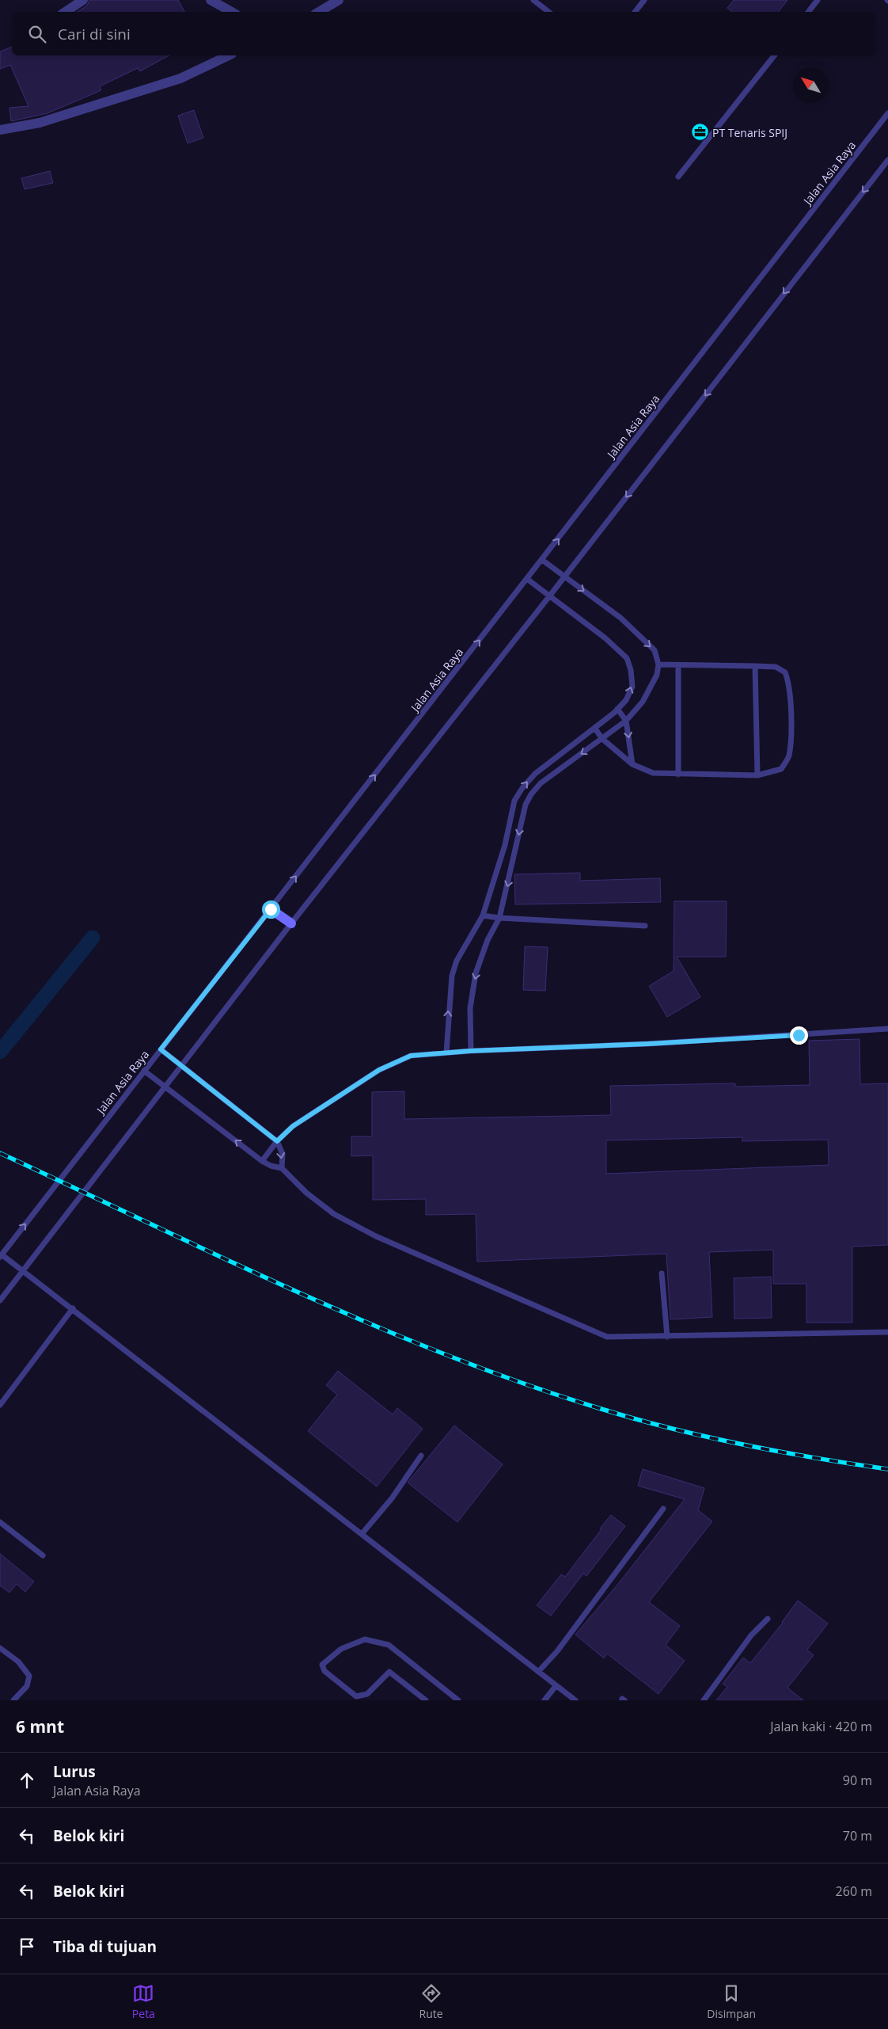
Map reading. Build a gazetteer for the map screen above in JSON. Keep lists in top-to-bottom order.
{
  "streets": {
    "lane": ["Jalan Asia Raya"]
  },
  "places": {
    "office": ["PT Tenaris SPIJ"]
  },
  "north": "top left",
  "page": {
    "search": "Cari di sini",
    "heading": ["6 mnt", "Jalan kaki · 420 m"],
    "list": [
      ["Lurus", "Jalan Asia Raya", "90 m"],
      ["Belok kiri", "70 m"],
      ["Belok kiri", "260 m"],
      "Tiba di tujuan"
    ],
    "nav": ["Peta", "Rute", "Disimpan"]
  }
}
